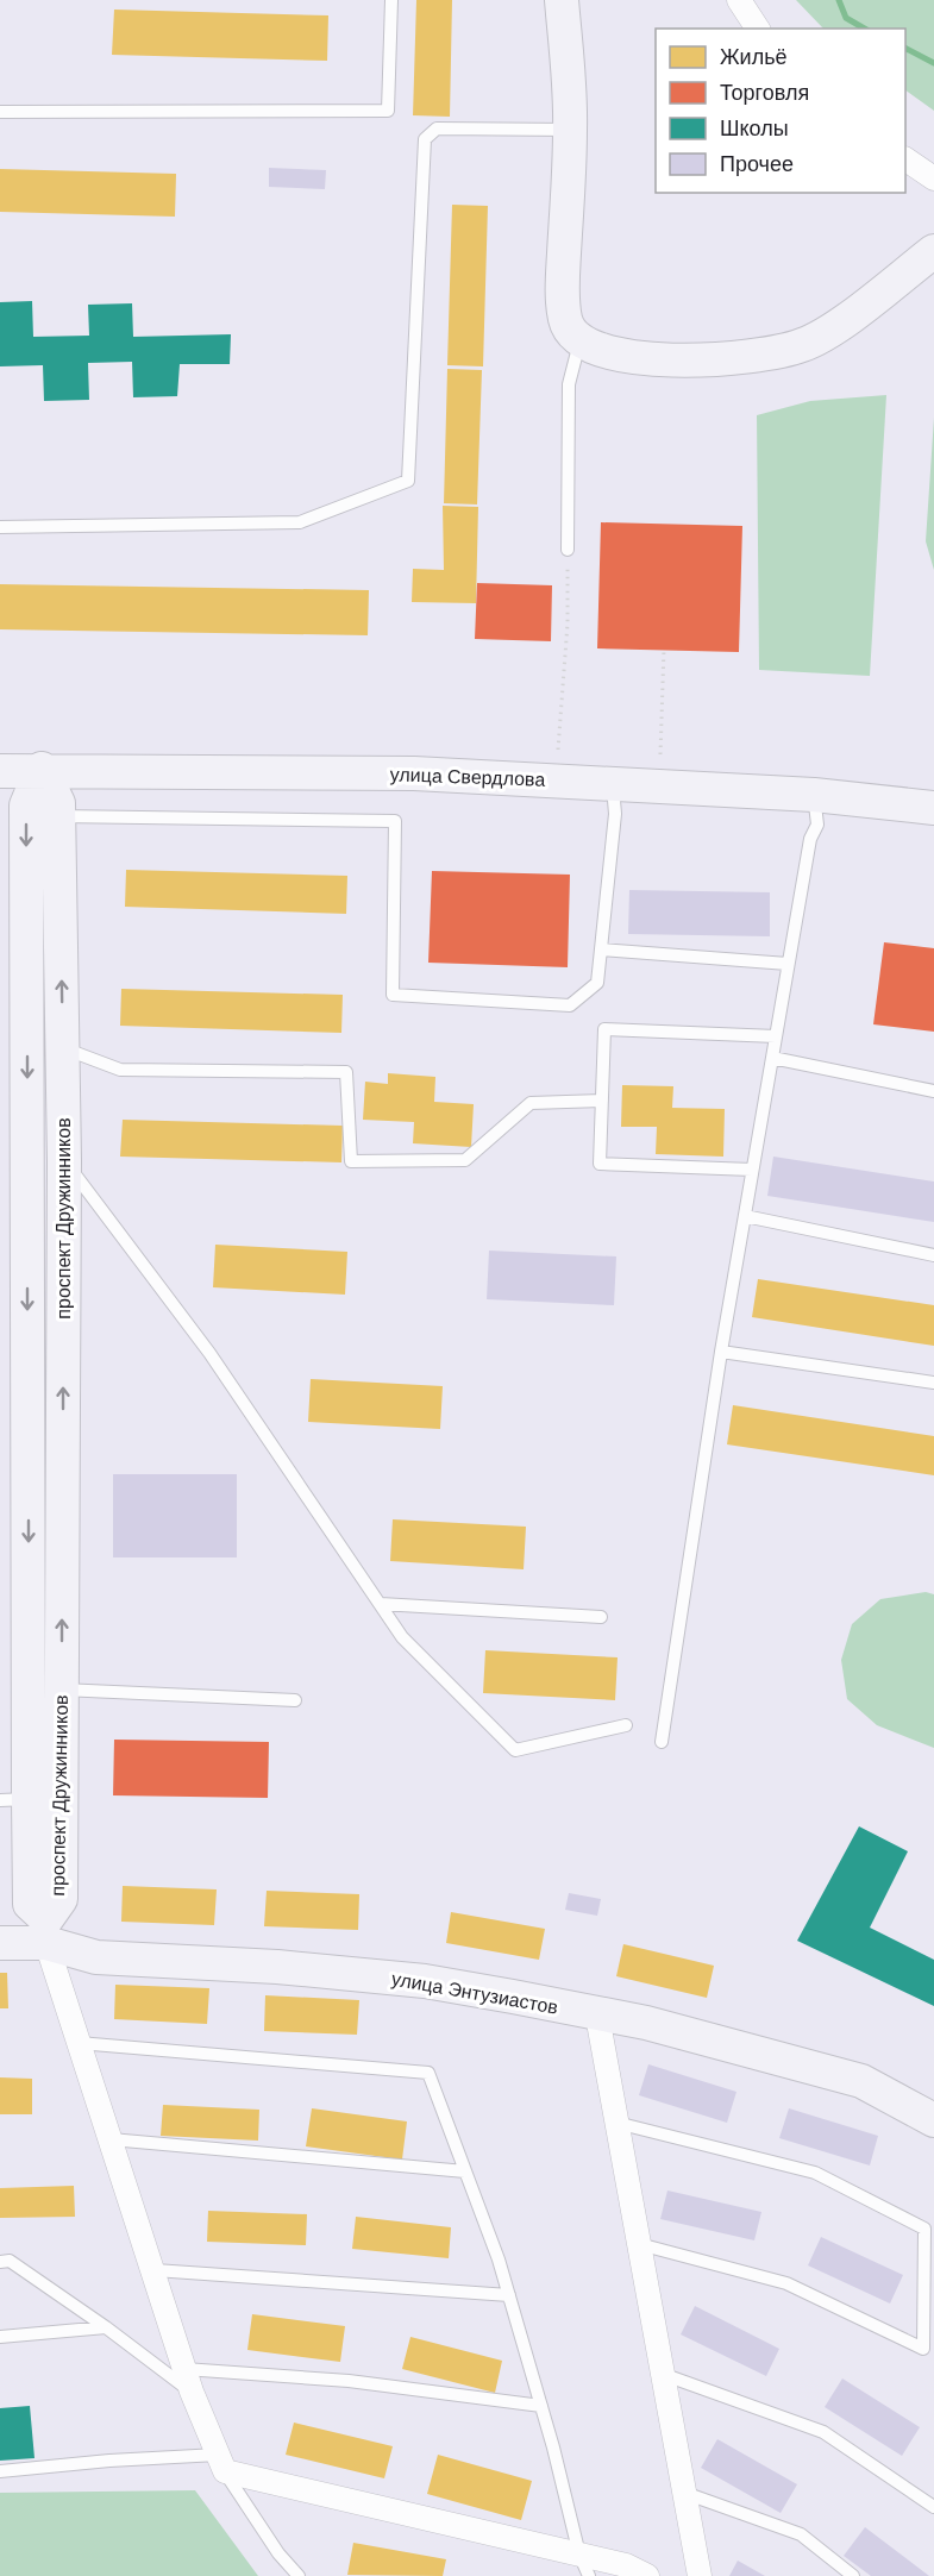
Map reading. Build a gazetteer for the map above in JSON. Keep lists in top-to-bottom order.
{
  "streets": {
    "street": ["улица Свердлова", "проспект Дружинников", "улица Энтузиастов"]
  },
  "crossings": [
    ["улица Свердлова", "проспект Дружинников"],
    ["проспект Дружинников", "улица Энтузиастов"]
  ],
  "legend": [
    "Жильё",
    "Торговля",
    "Школы",
    "Прочее"
  ]
}
